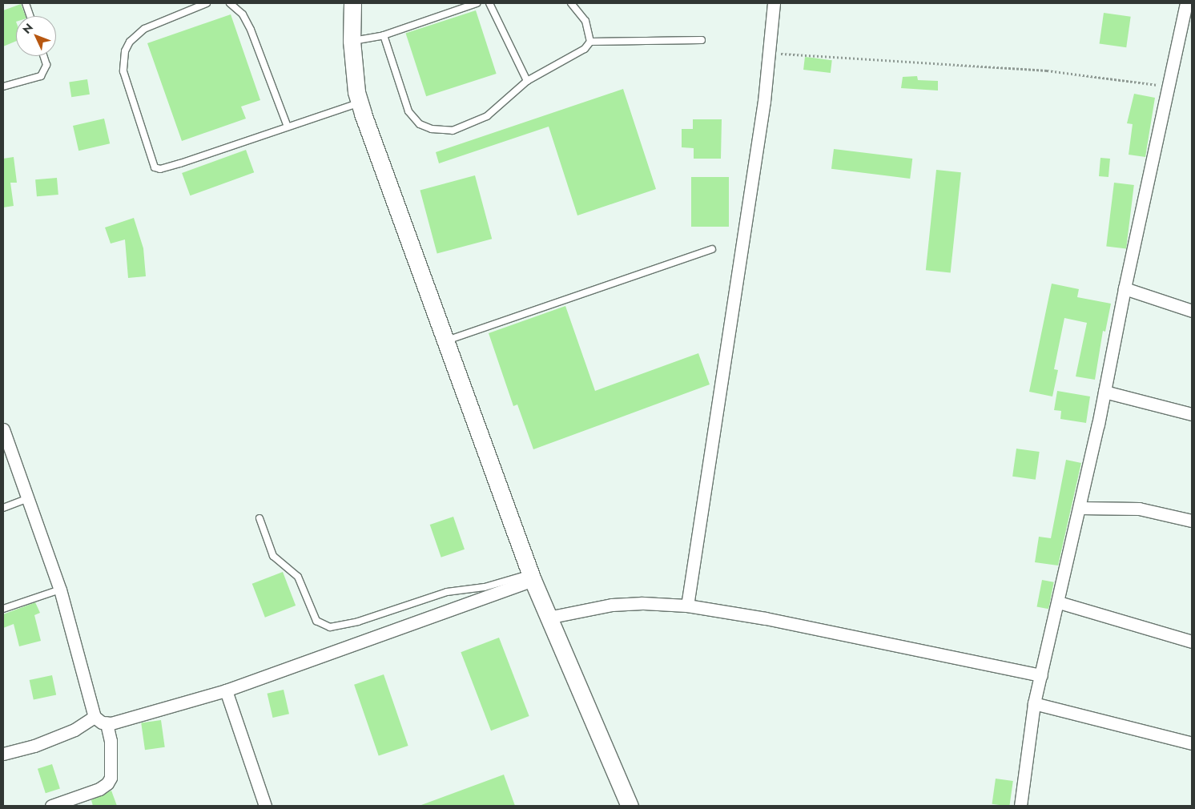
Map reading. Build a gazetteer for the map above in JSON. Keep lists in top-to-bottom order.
{
  "north": "top left"
}
